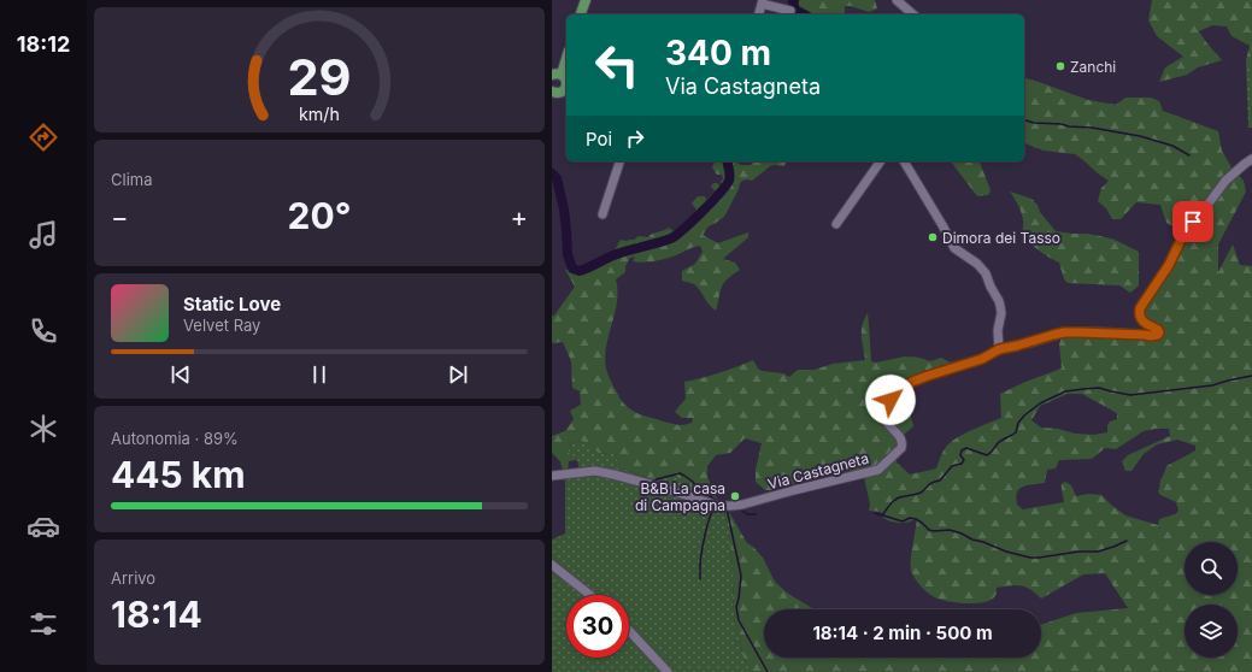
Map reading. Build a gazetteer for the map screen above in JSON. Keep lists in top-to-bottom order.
{
  "streets": {
    "street": ["Via Castagneta"]
  },
  "places": ["Zanchi", "Dimora dei Tasso", "B&B La casa di Campagna"],
  "page": {
    "tabs": "18:12",
    "turn": ["340 m", "Via Castagneta"],
    "then": "Poi",
    "tile": [
      "Clima",
      ["Autonomia · 89%", "445 km"],
      ["Arrivo", "18:14"]
    ],
    "heat": ["−", "20°", "+"],
    "song": ["Static Love", "Velvet Ray"],
    "limit": "30",
    "trip": "18:14 · 2 min · 500 m",
    "gauge": ["29", "km/h"]
  }
}
